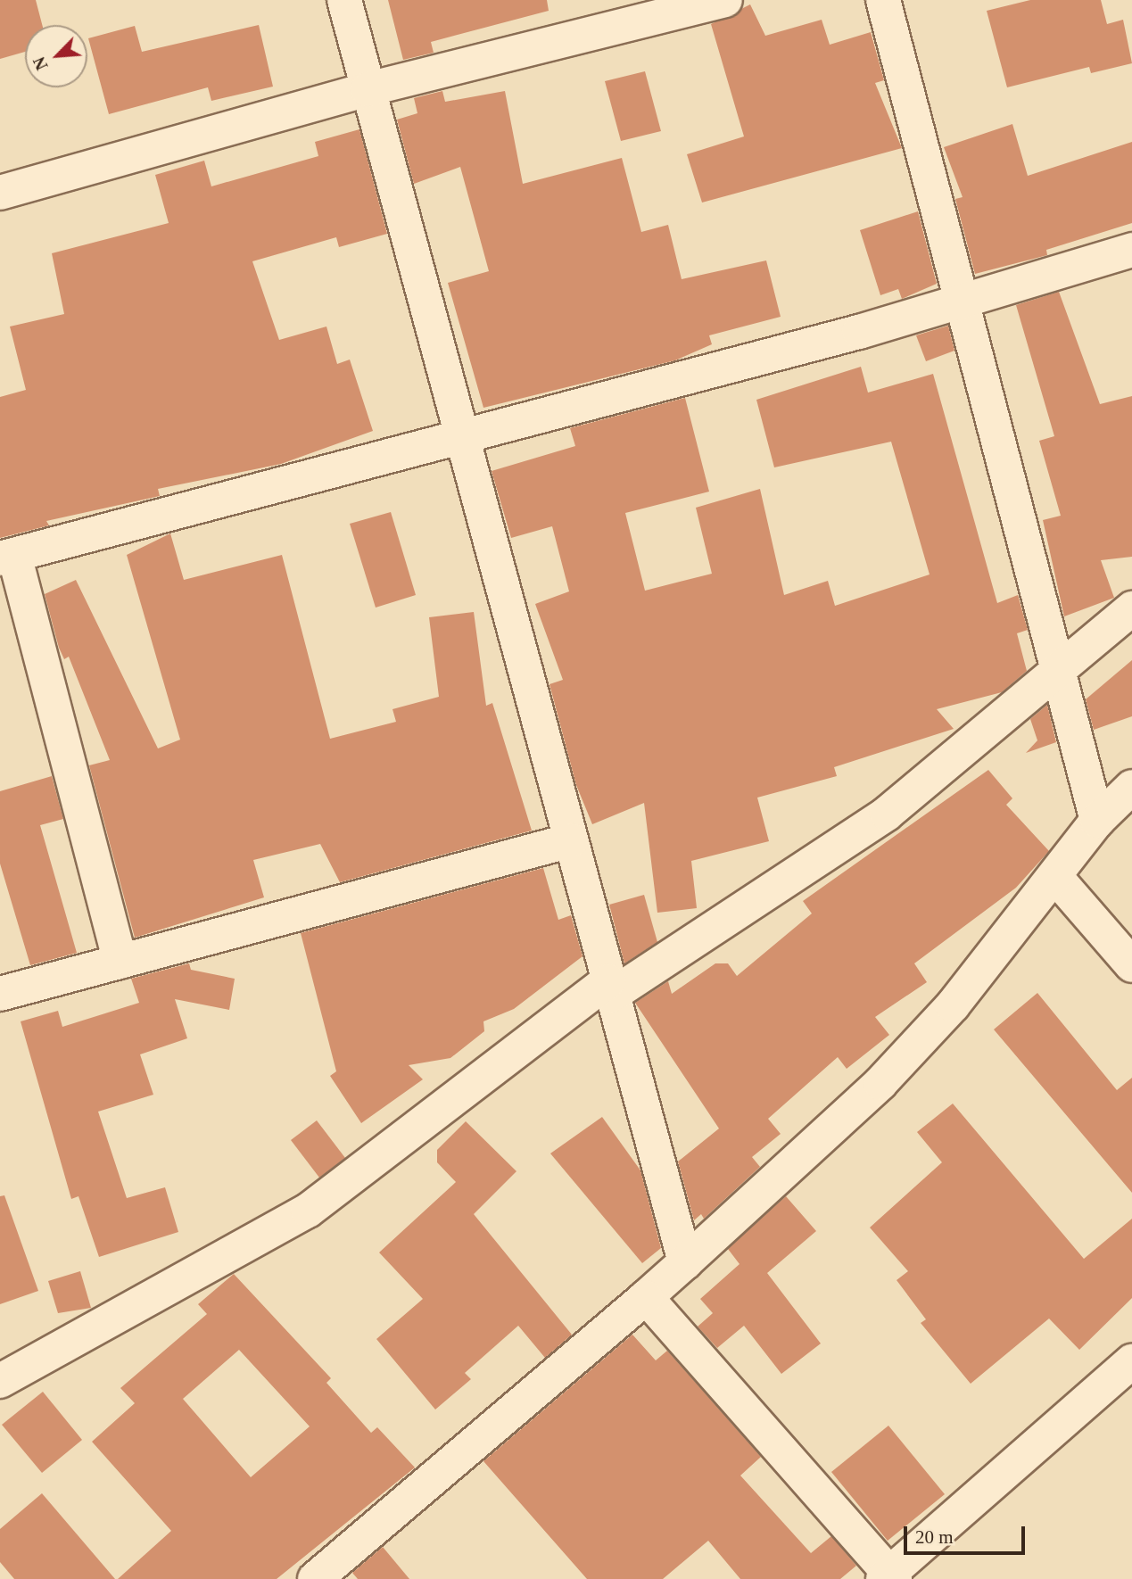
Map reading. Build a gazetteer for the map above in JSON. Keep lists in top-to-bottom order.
{
  "scale_bar": "20 m",
  "north": "bottom left"
}
